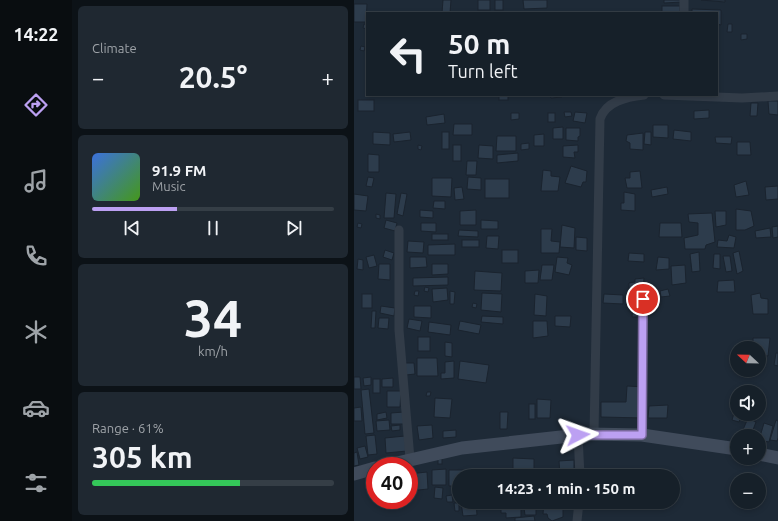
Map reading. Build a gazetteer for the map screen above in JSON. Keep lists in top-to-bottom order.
{
  "north": "left",
  "page": {
    "tabs": "14:22",
    "tile": [
      "Climate",
      ["34", "km/h"],
      ["Range · 61%", "305 km"]
    ],
    "turn": ["50 m", "Turn left"],
    "heat": ["−", "20.5°", "+"],
    "song": ["91.9 FM", "Music"],
    "map_buttons": ["+", "−"],
    "limit": "40",
    "trip": "14:23 · 1 min · 150 m"
  }
}
